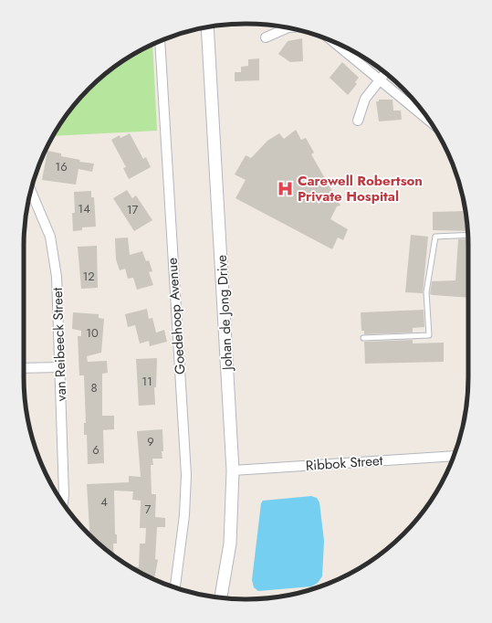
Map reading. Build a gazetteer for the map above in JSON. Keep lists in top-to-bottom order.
{
  "streets": {
    "street": [
      "Johan de Jong Drive",
      "Goedehoop Avenue",
      "van Reibeeck Street",
      "Ribbok Street"
    ]
  },
  "crossings": [
    ["Johan de Jong Drive", "Ribbok Street"]
  ],
  "places": {
    "hospital": ["Carewell Robertson Private Hospital"]
  },
  "house_numbers": [
    "16",
    "14",
    "17",
    "12",
    "10",
    "11",
    "8",
    "9",
    "6",
    "4",
    "7"
  ]
}
